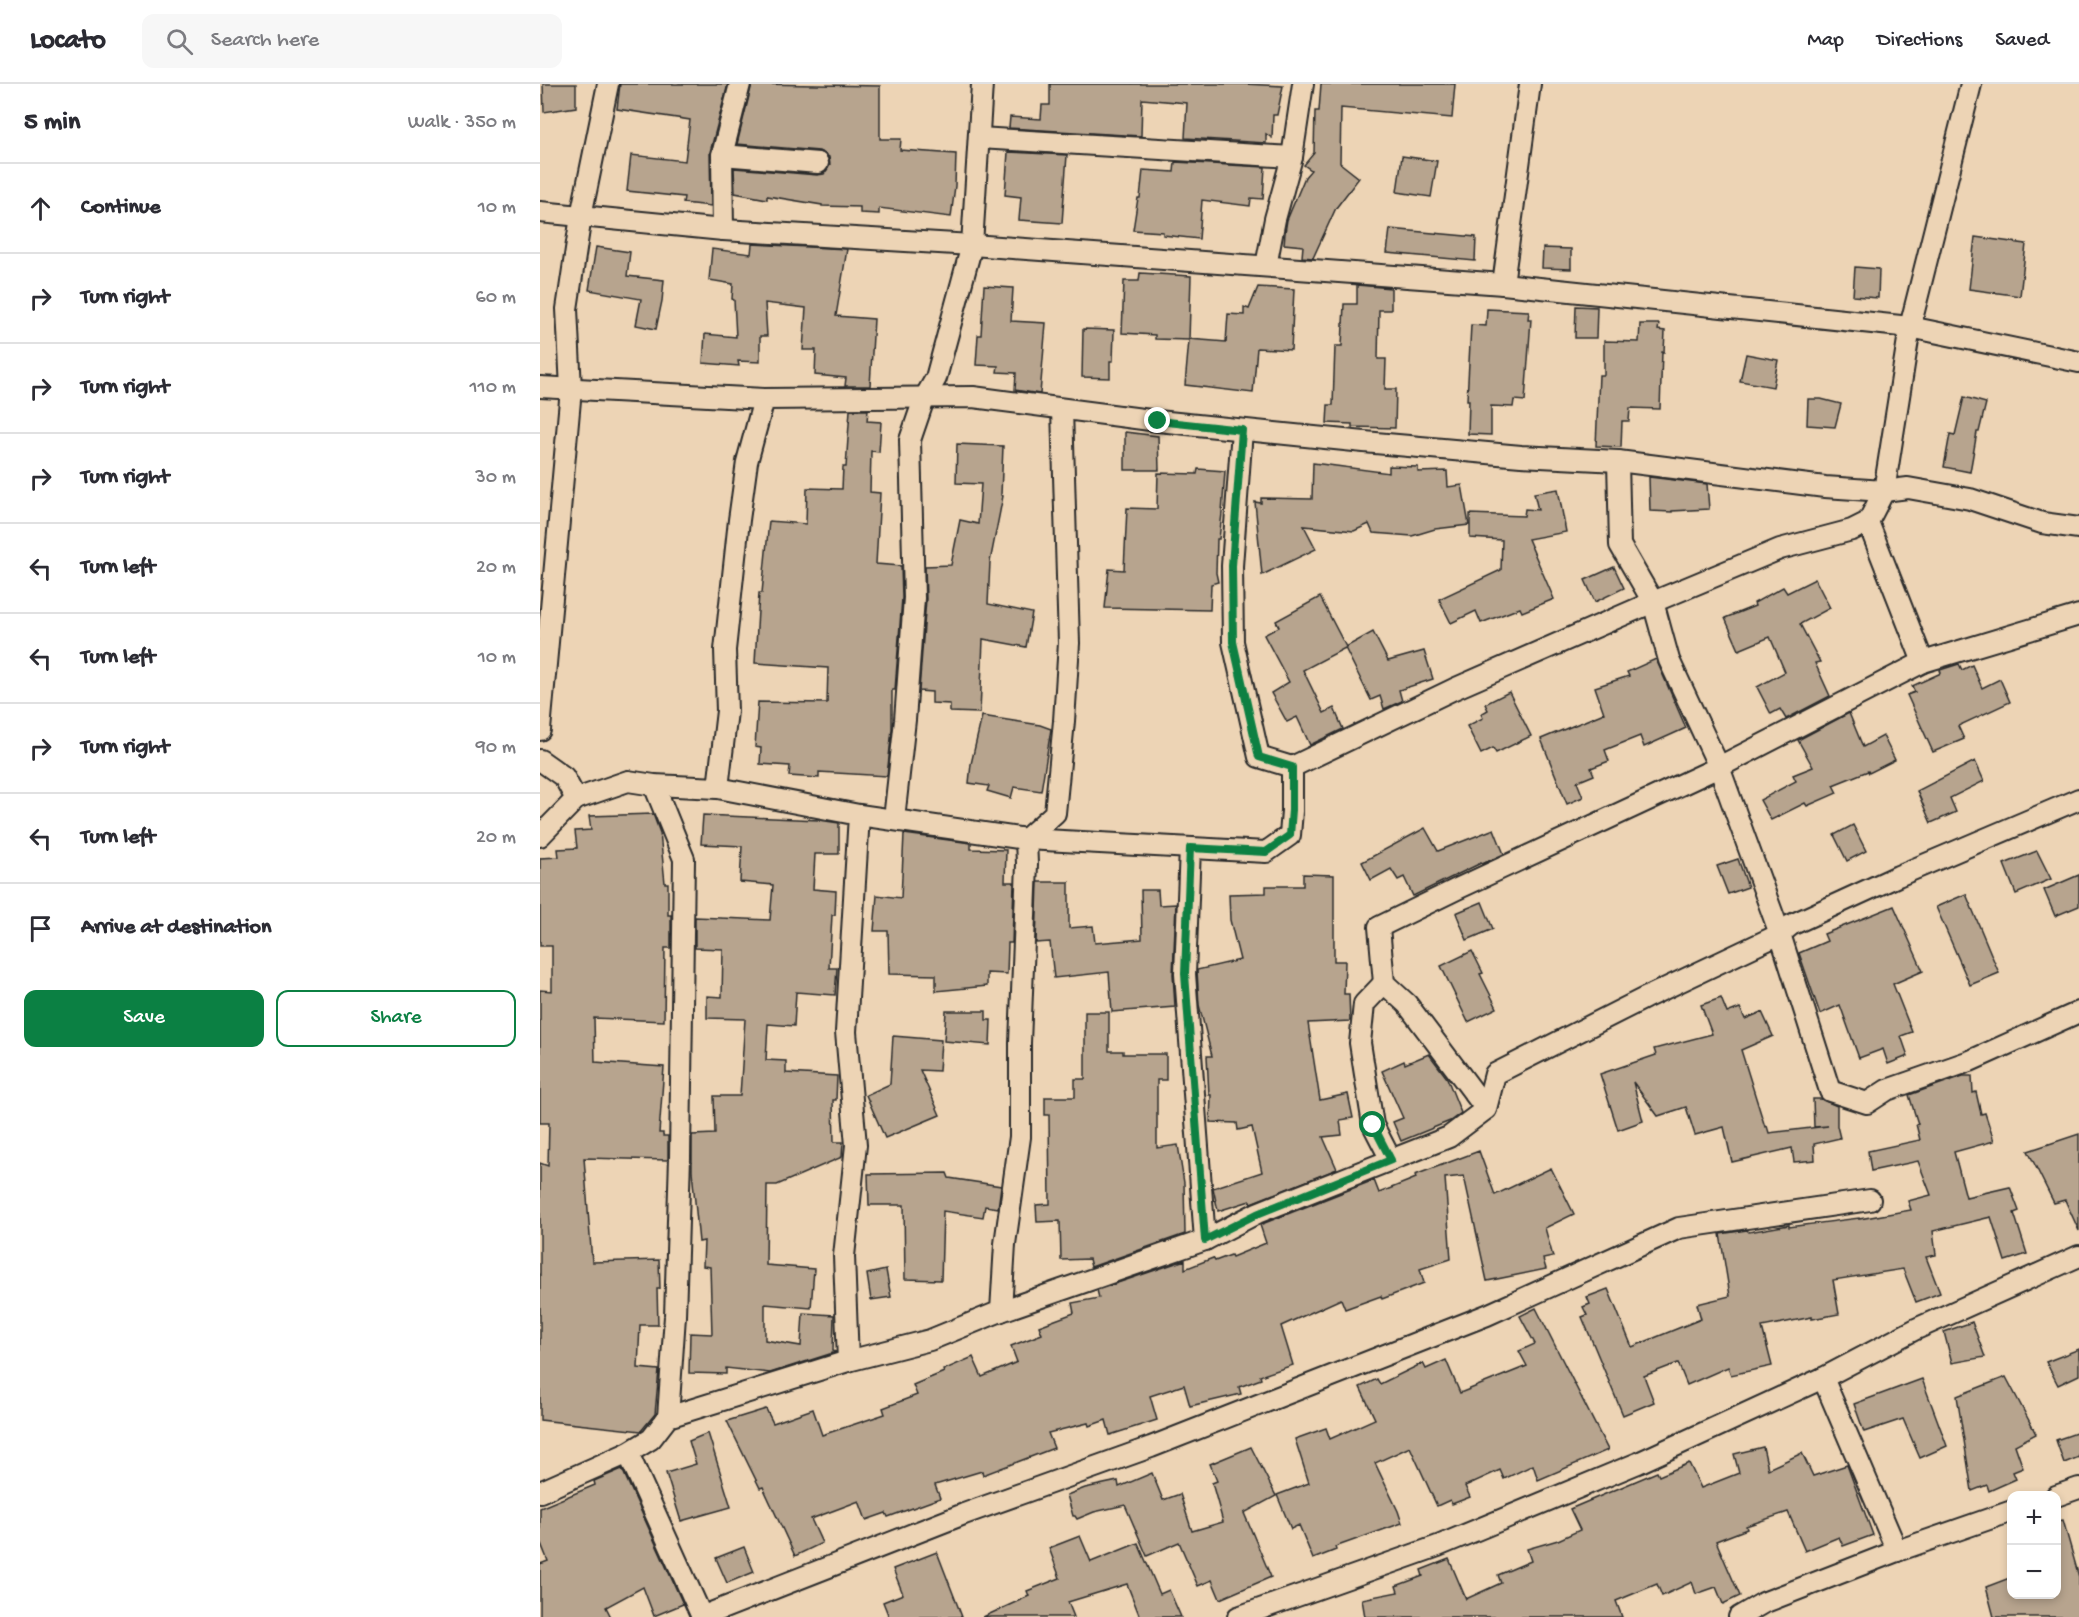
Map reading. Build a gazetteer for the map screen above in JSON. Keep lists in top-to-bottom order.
{
  "page": {
    "header": "Locato",
    "search": "Search here",
    "nav": ["Map", "Directions", "Saved"],
    "heading": ["5 min", "Walk · 350 m"],
    "list": [
      ["Continue", "10 m"],
      ["Turn right", "60 m"],
      ["Turn right", "110 m"],
      ["Turn right", "30 m"],
      ["Turn left", "20 m"],
      ["Turn left", "10 m"],
      ["Turn right", "90 m"],
      ["Turn left", "20 m"],
      "Arrive at destination"
    ],
    "buttons": ["Save", "Share"],
    "map_buttons": ["+", "−"]
  }
}
